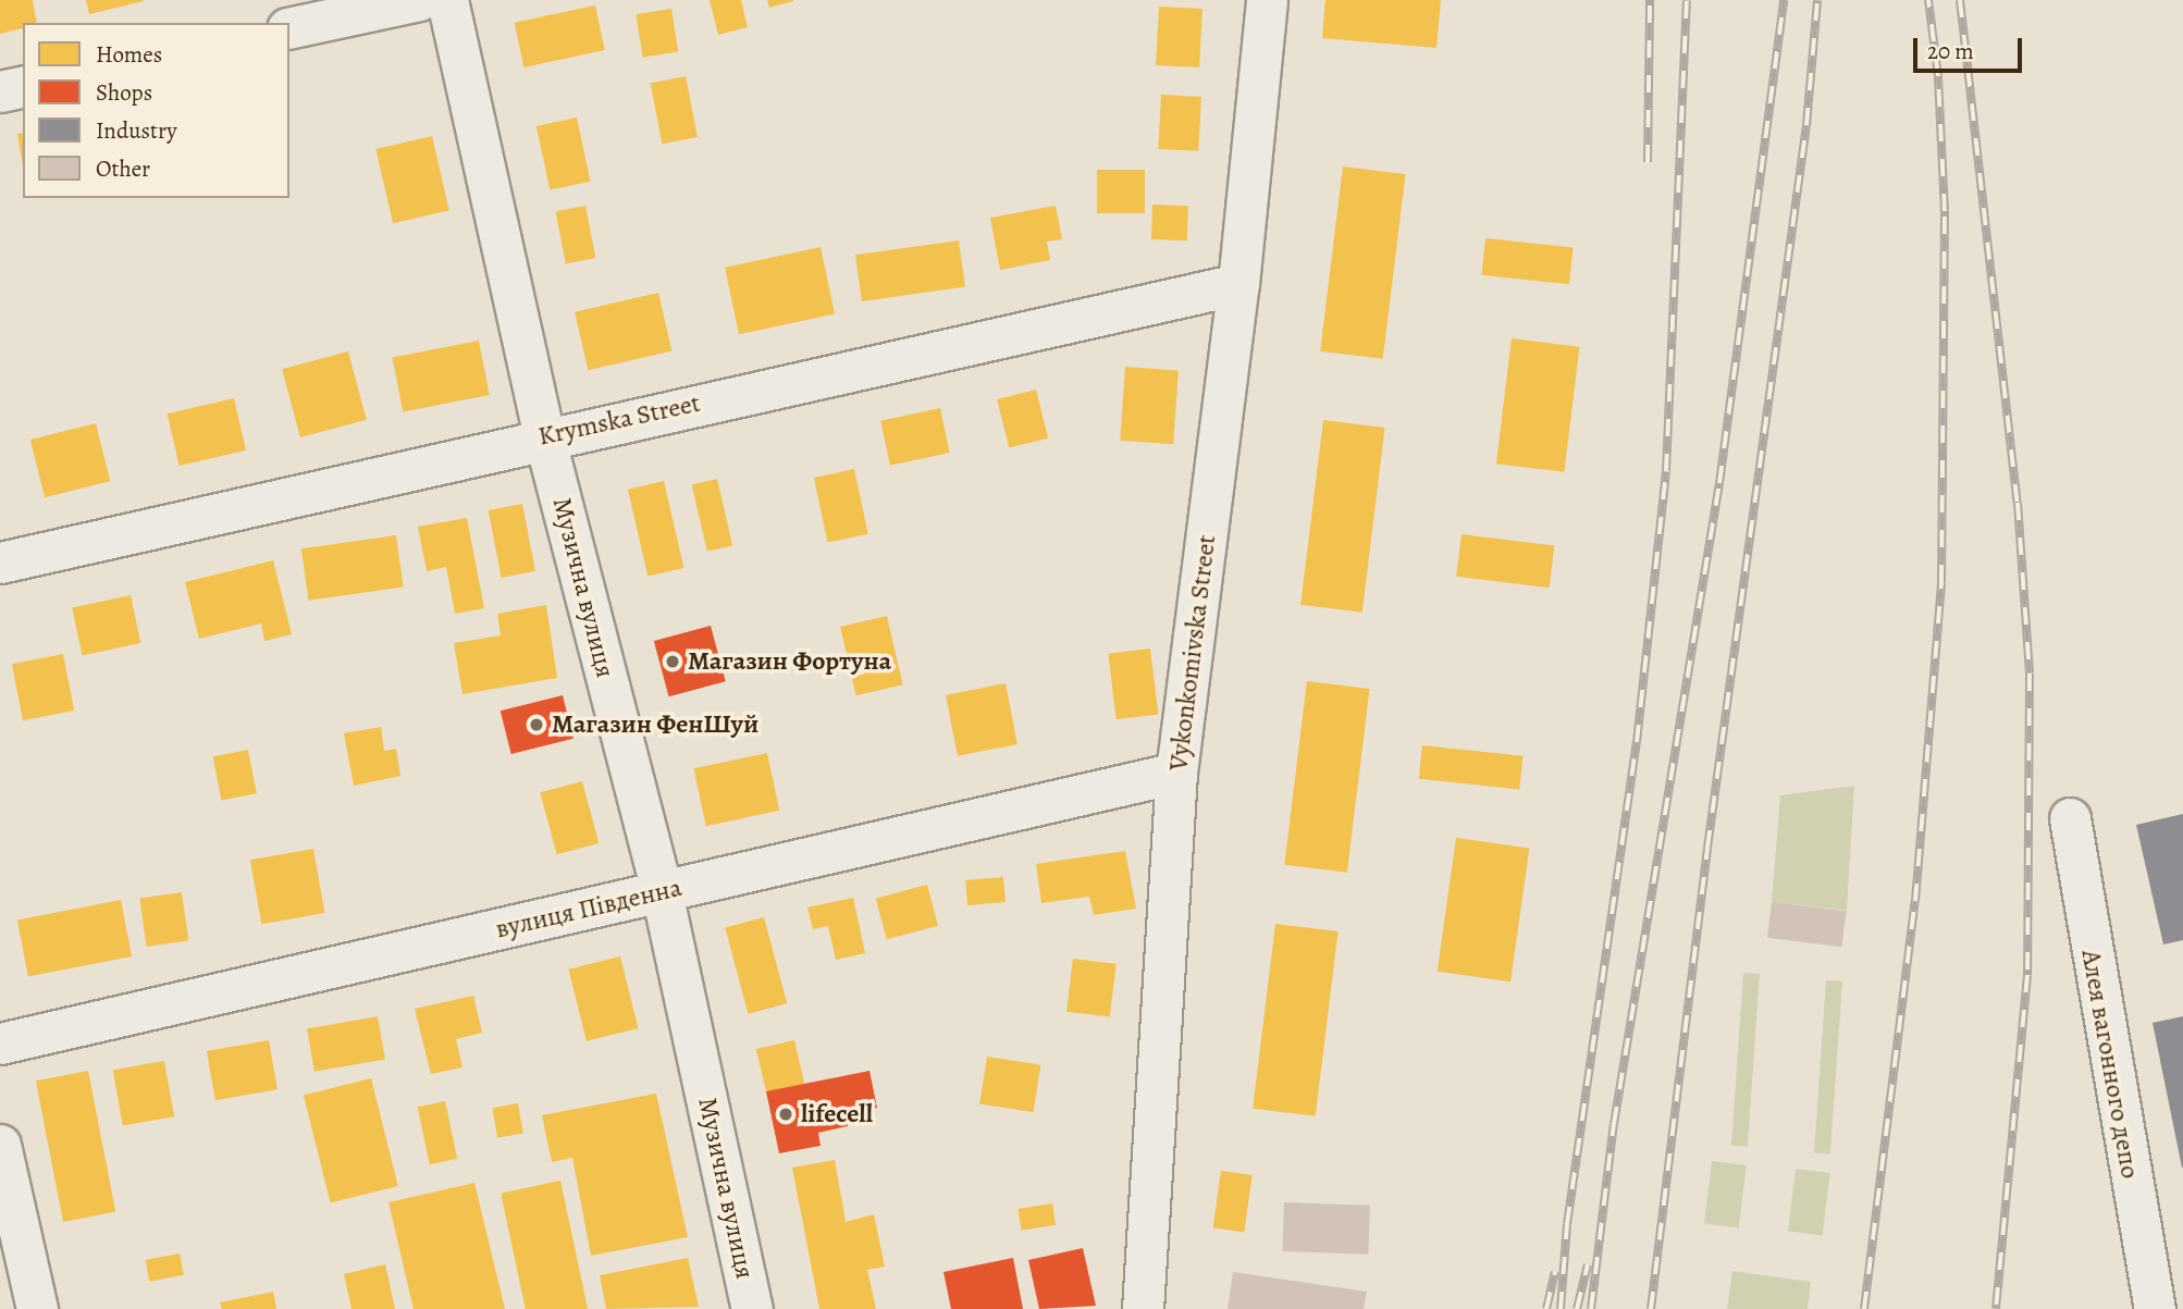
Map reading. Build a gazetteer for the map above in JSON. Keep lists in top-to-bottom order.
{
  "streets": {
    "street": [
      "Krymska Street",
      "Музична вулиця",
      "Vykonkomivska Street",
      "вулиця Південна",
      "Алея вагонного депо"
    ]
  },
  "crossings": [
    ["Krymska Street", "Музична вулиця"],
    ["Krymska Street", "Vykonkomivska Street"],
    ["Музична вулиця", "вулиця Південна"],
    ["Vykonkomivska Street", "вулиця Південна"]
  ],
  "places": ["Магазин Фортуна", "Магазин ФенШуй", "lifecell"],
  "legend": [
    "Homes",
    "Shops",
    "Industry",
    "Other"
  ],
  "scale_bar": "20 m"
}
